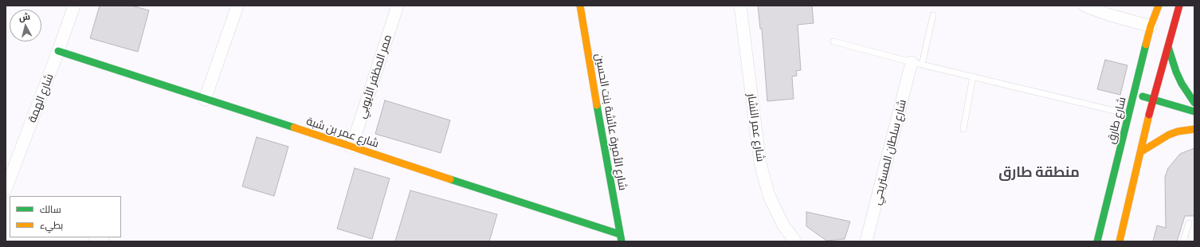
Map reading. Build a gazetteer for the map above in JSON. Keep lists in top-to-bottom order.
{
  "streets": {
    "street": [
      "ممر المظفر الأيوبي",
      "شارع الهمة",
      "شارع طارق",
      "شارع الأميرة عائشة بنت الحسين",
      "شارع عمر النشار",
      "شارع عمر بن شبة",
      "شارع سلطان المستريحي"
    ]
  },
  "crossings": [
    ["ممر المظفر الأيوبي", "شارع عمر بن شبة"],
    ["شارع الهمة", "شارع عمر بن شبة"],
    ["شارع الأميرة عائشة بنت الحسين", "شارع عمر بن شبة"]
  ],
  "districts": ["منطقة طارق"],
  "legend": ["سالك", "بطيء"],
  "north": "top"
}
